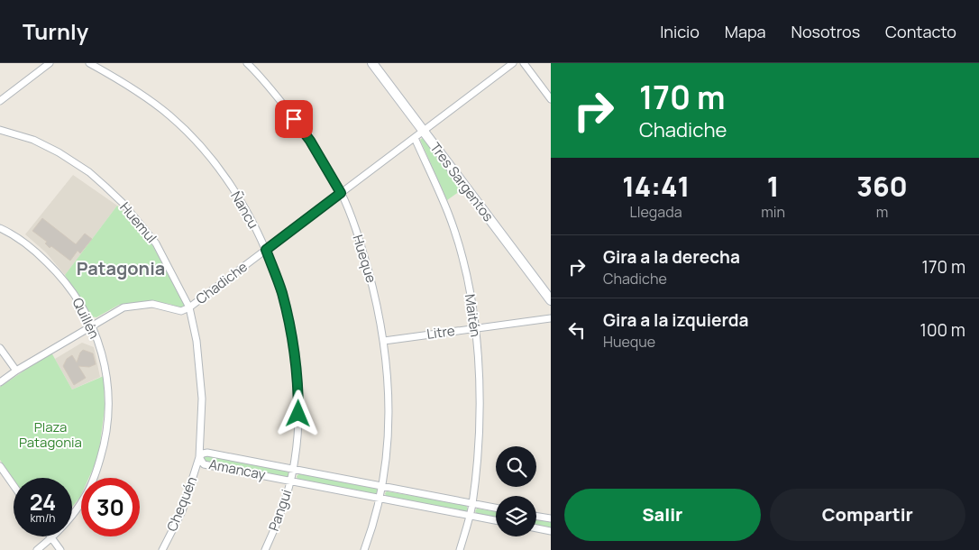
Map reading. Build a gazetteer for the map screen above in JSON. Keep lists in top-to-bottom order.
{
  "streets": {
    "street": [
      "Tres Sargentos",
      "Ñancu",
      "Huemul",
      "Hueque",
      "Chadiche",
      "Maitén",
      "Quillén",
      "Litre",
      "Amancay",
      "Chequén",
      "Pangui"
    ]
  },
  "crossings": [
    ["Tres Sargentos", "Chadiche"],
    ["Ñancu", "Chadiche"],
    ["Ñancu", "Amancay"],
    ["Ñancu", "Pangui"],
    ["Huemul", "Chadiche"],
    ["Huemul", "Amancay"],
    ["Huemul", "Chequén"],
    ["Hueque", "Chadiche"],
    ["Hueque", "Litre"],
    ["Hueque", "Amancay"],
    ["Chadiche", "Maitén"],
    ["Chadiche", "Quillén"],
    ["Maitén", "Litre"],
    ["Maitén", "Amancay"],
    ["Amancay", "Chequén"],
    ["Amancay", "Pangui"]
  ],
  "districts": ["Patagonia"],
  "parks": ["Plaza Patagonia"],
  "page": {
    "header": "Turnly",
    "nav": [
      "Inicio",
      "Mapa",
      "Nosotros",
      "Contacto"
    ],
    "turn": ["170 m", "Chadiche"],
    "eta": [
      "14:41",
      "Llegada",
      "1",
      "min",
      "360",
      "m"
    ],
    "list": [
      {
        "name": "Gira a la derecha",
        "note": "Chadiche",
        "value": "170 m"
      },
      {
        "name": "Gira a la izquierda",
        "note": "Hueque",
        "value": "100 m"
      }
    ],
    "speed": "24 km/h",
    "limit": "30",
    "buttons": ["Salir", "Compartir"]
  }
}
